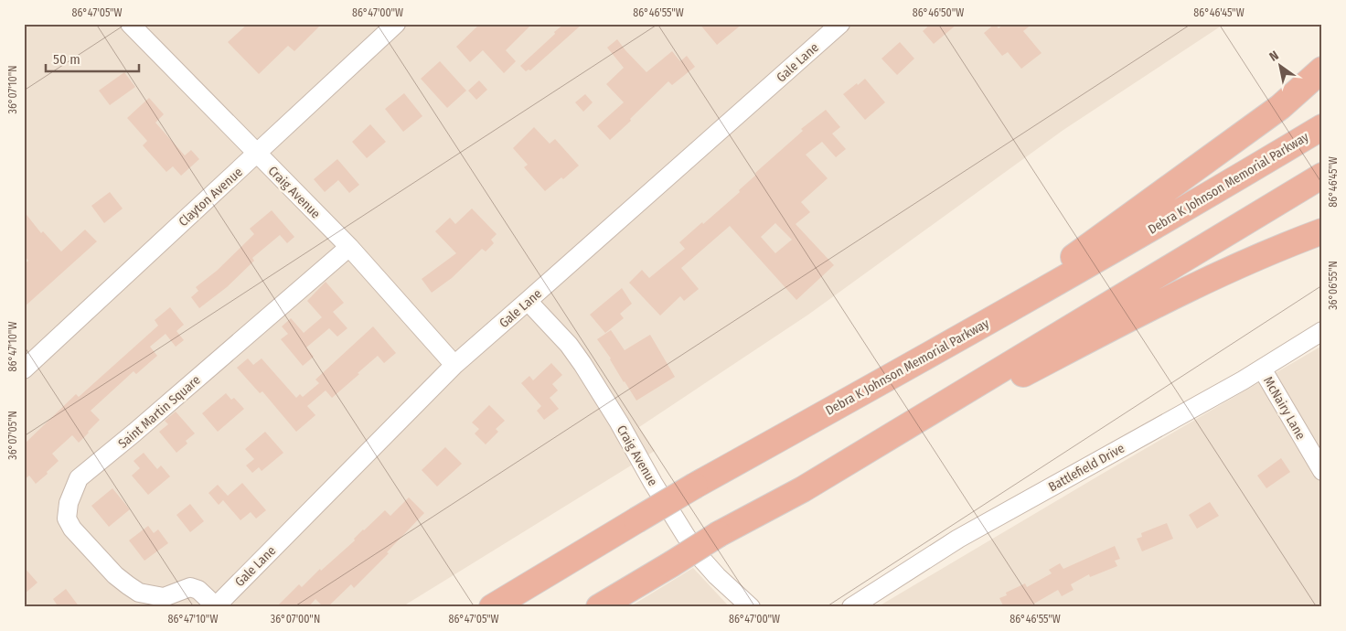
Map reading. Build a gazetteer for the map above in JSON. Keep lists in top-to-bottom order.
{
  "streets": {
    "highway": ["Debra K Johnson Memorial Parkway"],
    "street": [
      "Gale Lane",
      "Craig Avenue",
      "Clayton Avenue",
      "McNairy Lane",
      "Saint Martin Square",
      "Battlefield Drive"
    ]
  },
  "crossings": [
    ["Gale Lane", "Craig Avenue"],
    ["Gale Lane", "Saint Martin Square"],
    ["Craig Avenue", "Clayton Avenue"],
    ["Craig Avenue", "Saint Martin Square"],
    ["McNairy Lane", "Battlefield Drive"]
  ],
  "scale_bar": "50 m",
  "north": "top left",
  "coordinates": [
    "86°47'05\"W",
    "86°47'00\"W",
    "86°46'55\"W",
    "86°46'50\"W",
    "86°46'45\"W",
    "36°07'10\"N",
    "36°06'55\"N",
    "86°47'10\"W",
    "36°07'05\"N",
    "36°07'00\"N"
  ]
}
